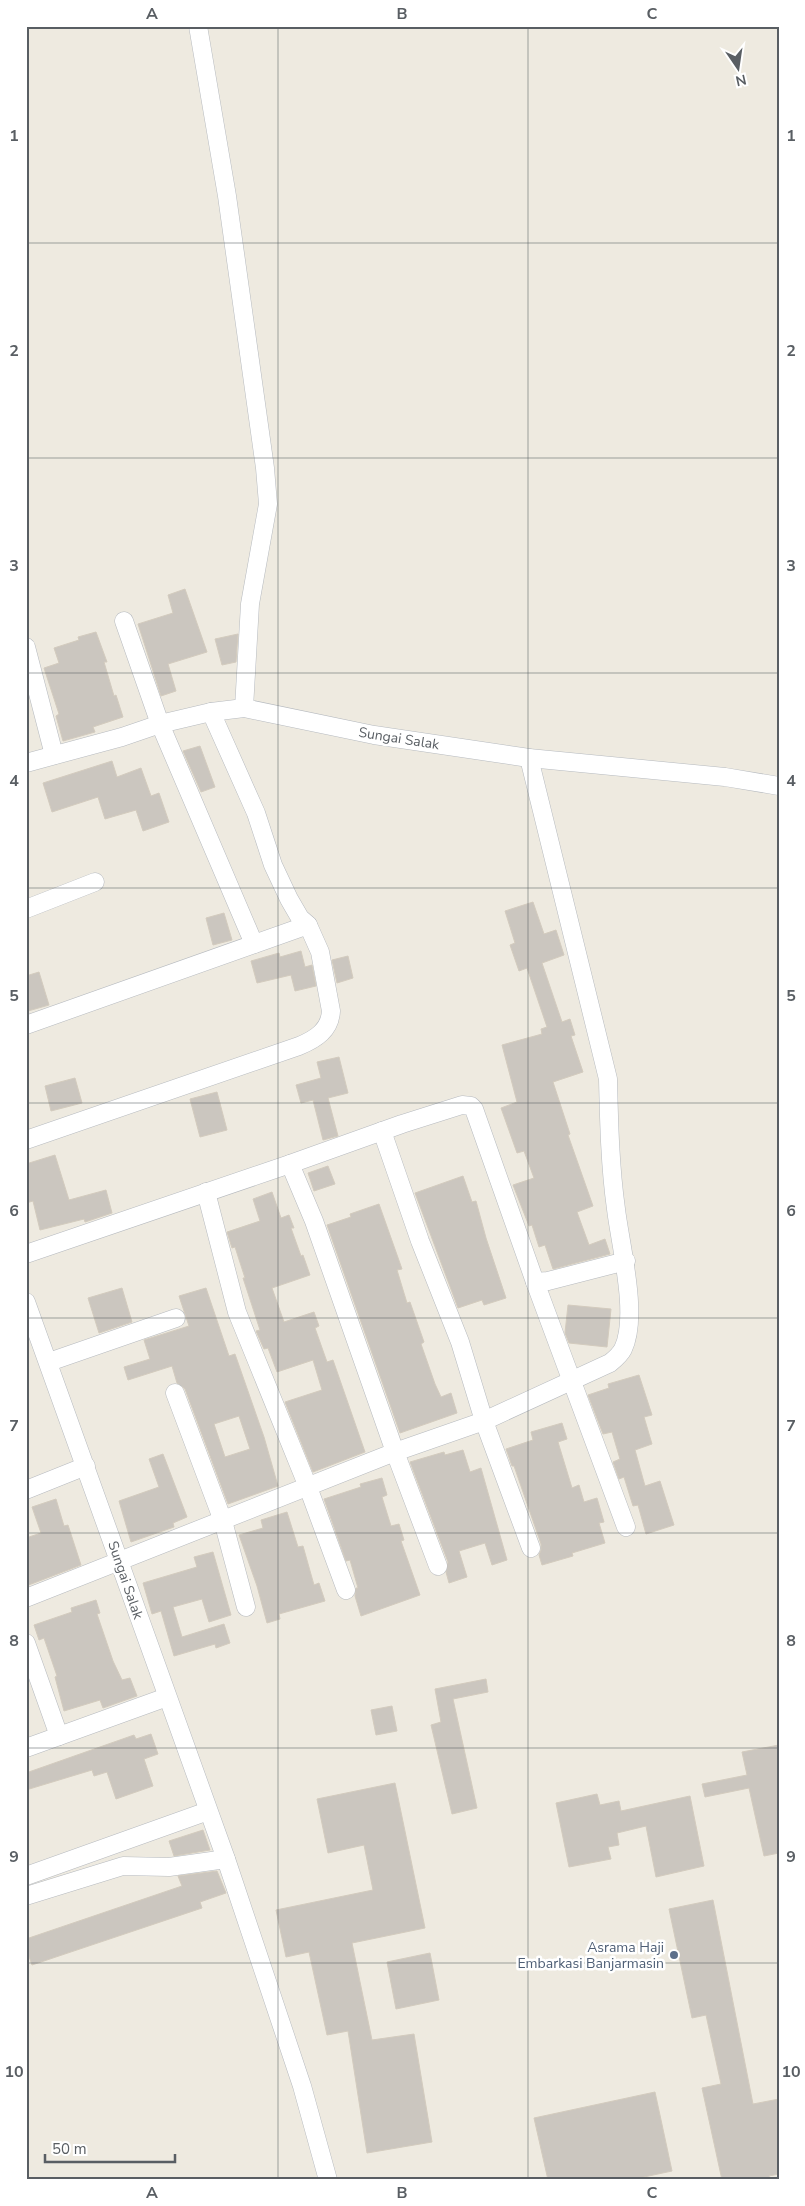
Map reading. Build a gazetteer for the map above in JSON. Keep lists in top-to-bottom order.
{
  "streets": {
    "street": ["Sungai Salak"]
  },
  "places": ["Asrama Haji Embarkasi Banjarmasin"],
  "scale_bar": "50 m",
  "north": "bottom",
  "grid": {
    "columns": ["A", "B", "C"],
    "rows": [
      "1",
      "2",
      "3",
      "4",
      "5",
      "6",
      "7",
      "8",
      "9",
      "10"
    ]
  }
}
